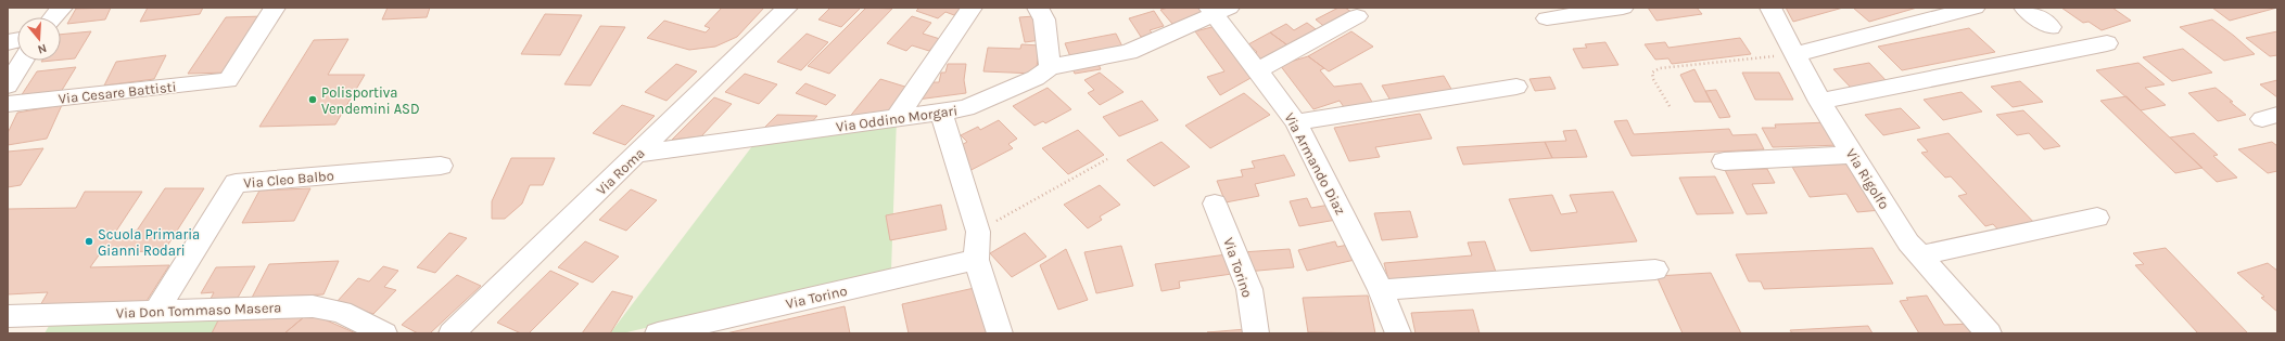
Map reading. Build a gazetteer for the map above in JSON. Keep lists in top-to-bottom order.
{
  "streets": {
    "street": [
      "Via Cesare Battisti",
      "Via Oddino Morgari",
      "Via Armando Diaz",
      "Via Roma",
      "Via Cleo Balbo",
      "Via Rigolfo",
      "Via Torino",
      "Via Don Tommaso Masera"
    ]
  },
  "crossings": [
    ["Via Oddino Morgari", "Via Armando Diaz"],
    ["Via Oddino Morgari", "Via Roma"],
    ["Via Cleo Balbo", "Via Don Tommaso Masera"]
  ],
  "places": ["Polisportiva Vendemini ASD", "Scuola Primaria Gianni Rodari"],
  "north": "bottom"
}
